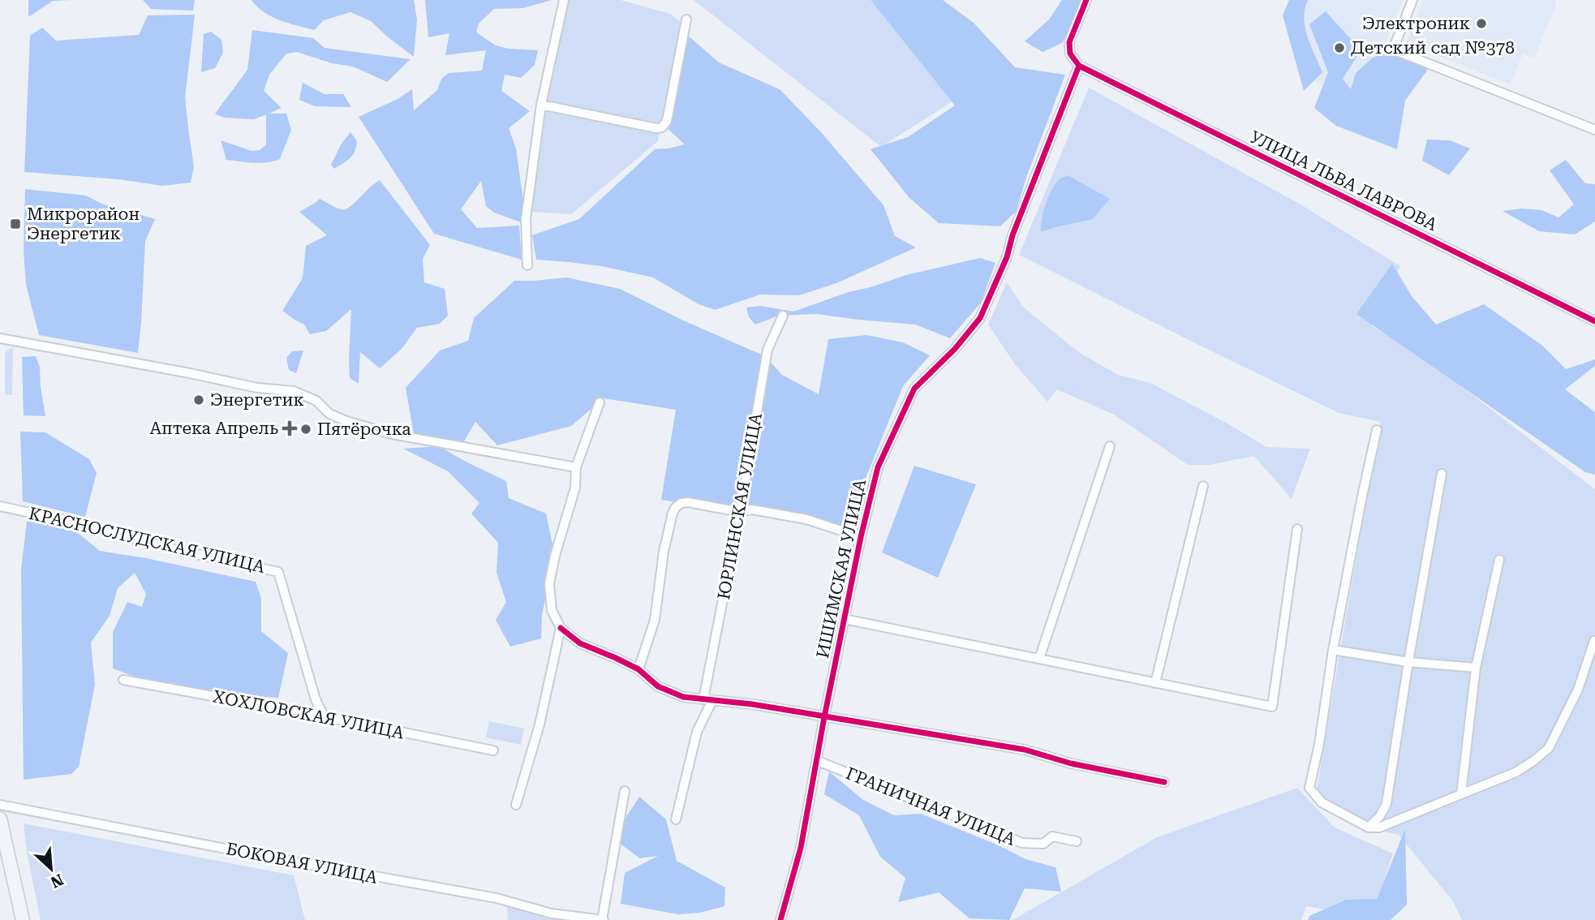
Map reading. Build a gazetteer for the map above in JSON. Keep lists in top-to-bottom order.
{
  "streets": {
    "street": [
      "УЛИЦА ЛЬВА ЛАВРОВА",
      "ЮРЛИНСКАЯ УЛИЦА",
      "КРАСНОСЛУДСКАЯ УЛИЦА",
      "ИШИМСКАЯ УЛИЦА",
      "ХОХЛОВСКАЯ УЛИЦА",
      "ГРАНИЧНАЯ УЛИЦА",
      "БОКОВАЯ УЛИЦА"
    ]
  },
  "crossings": [
    ["УЛИЦА ЛЬВА ЛАВРОВА", "ИШИМСКАЯ УЛИЦА"],
    ["КРАСНОСЛУДСКАЯ УЛИЦА", "ХОХЛОВСКАЯ УЛИЦА"],
    ["ИШИМСКАЯ УЛИЦА", "ГРАНИЧНАЯ УЛИЦА"]
  ],
  "places": {
    "other": [
      "Электроник",
      "Детский сад №378",
      "Энергетик",
      "Пятёрочка"
    ],
    "transit": ["Микрорайон Энергетик"],
    "health": ["Аптека Апрель"]
  },
  "north": "bottom right"
}
